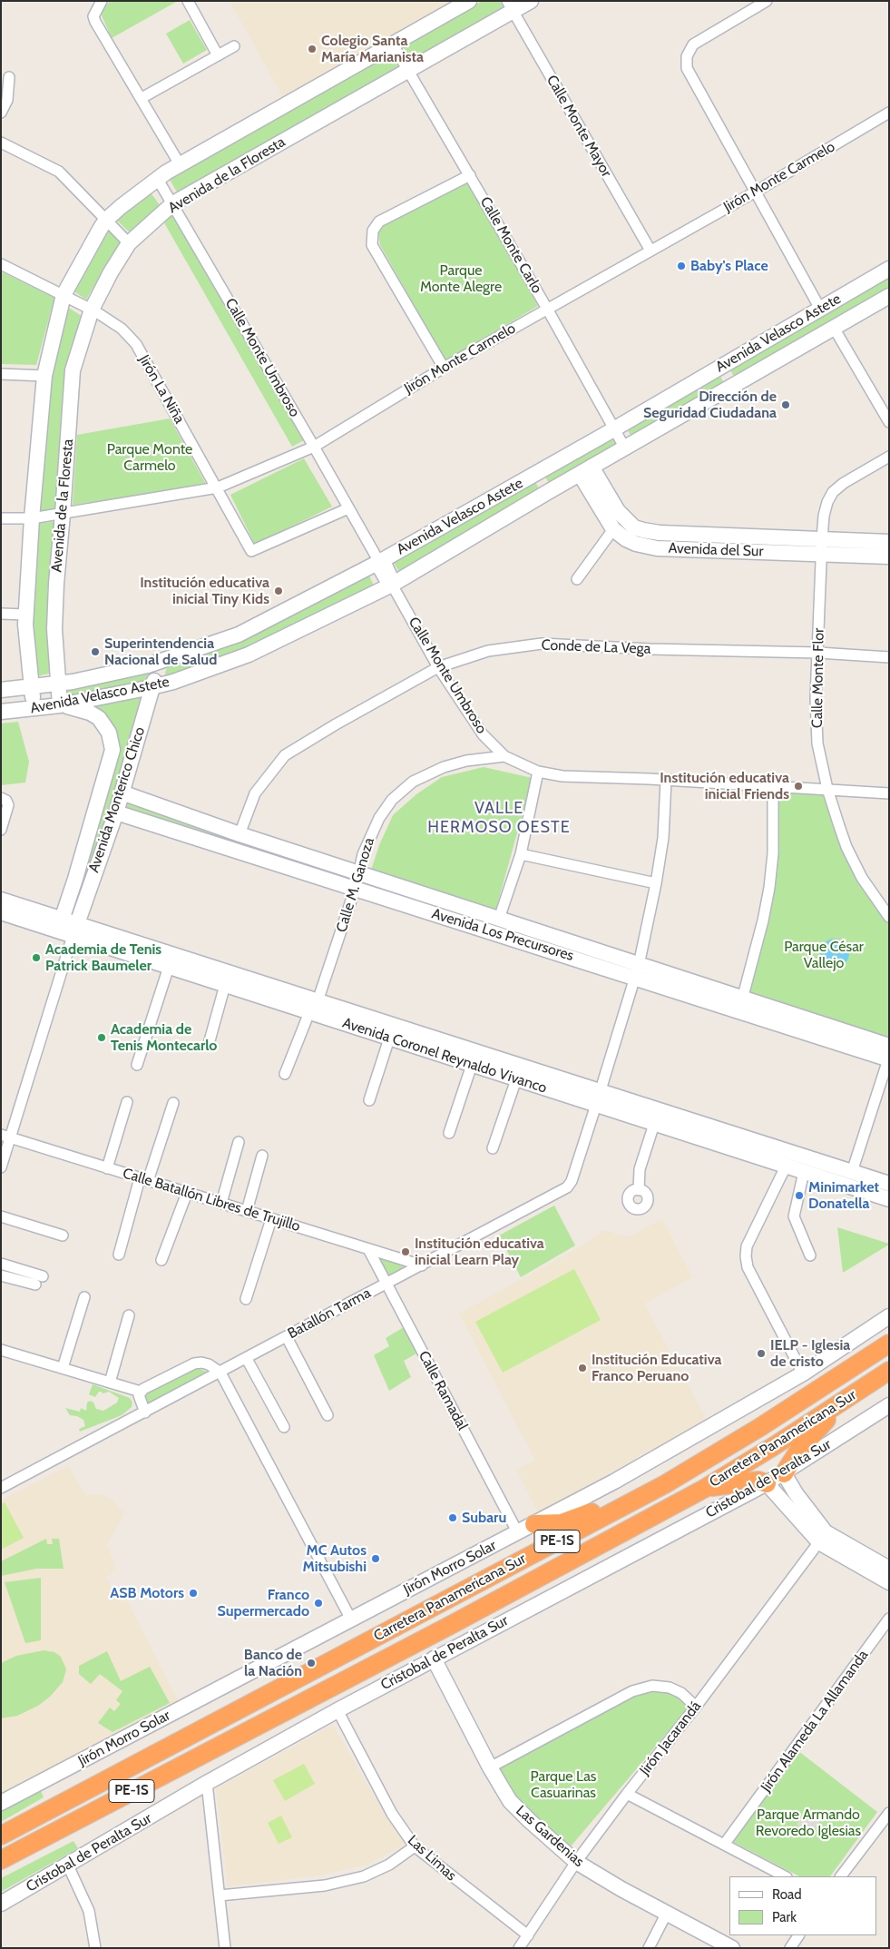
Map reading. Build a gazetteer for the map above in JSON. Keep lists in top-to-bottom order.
{
  "streets": {
    "highway": ["Carretera Panamericana Sur", "PE-1S"],
    "street": [
      "Calle Monte Mayor",
      "Avenida de la Floresta",
      "Jirón Monte Carmelo",
      "Calle Monte Carlo",
      "Avenida Velasco Astete",
      "Calle Monte Umbroso",
      "Jirón La Niña",
      "Avenida del Sur",
      "Conde de La Vega",
      "Calle Monte Flor",
      "Avenida Monterico Chico",
      "Calle M. Ganoza",
      "Avenida Los Precursores",
      "Avenida Coronel Reynaldo Vivanco",
      "Calle Batallón Libres de Trujillo",
      "Batallón Tarma",
      "Calle Ramadal",
      "Cristobal de Peralta Sur",
      "Jirón Morro Solar",
      "Jirón Alameda La Allamanda",
      "Jirón Jacarandá",
      "Las Gardenias",
      "Las Limas"
    ]
  },
  "crossings": [
    ["Calle Monte Mayor", "Avenida de la Floresta"],
    ["Calle Monte Mayor", "Jirón Monte Carmelo"],
    ["Avenida de la Floresta", "Jirón Monte Carmelo"],
    ["Avenida de la Floresta", "Calle Monte Carlo"],
    ["Avenida de la Floresta", "Avenida Velasco Astete"],
    ["Avenida de la Floresta", "Calle Monte Umbroso"],
    ["Avenida de la Floresta", "Jirón La Niña"],
    ["Avenida de la Floresta", "Avenida Monterico Chico"],
    ["Jirón Monte Carmelo", "Calle Monte Carlo"],
    ["Jirón Monte Carmelo", "Calle Monte Umbroso"],
    ["Jirón Monte Carmelo", "Jirón La Niña"],
    ["Calle Monte Carlo", "Avenida Velasco Astete"],
    ["Avenida Velasco Astete", "Calle Monte Umbroso"],
    ["Avenida Velasco Astete", "Avenida del Sur"],
    ["Avenida Velasco Astete", "Avenida Monterico Chico"],
    ["Calle Monte Umbroso", "Jirón La Niña"],
    ["Calle Monte Umbroso", "Conde de La Vega"],
    ["Calle Monte Umbroso", "Calle Monte Flor"],
    ["Calle Monte Umbroso", "Calle M. Ganoza"],
    ["Calle Monte Umbroso", "Batallón Tarma"],
    ["Avenida del Sur", "Calle Monte Flor"],
    ["Conde de La Vega", "Calle Monte Flor"],
    ["Conde de La Vega", "Avenida Los Precursores"],
    ["Avenida Monterico Chico", "Avenida Los Precursores"],
    ["Avenida Monterico Chico", "Avenida Coronel Reynaldo Vivanco"],
    ["Avenida Monterico Chico", "Calle Batallón Libres de Trujillo"],
    ["Calle M. Ganoza", "Avenida Los Precursores"],
    ["Calle M. Ganoza", "Avenida Coronel Reynaldo Vivanco"],
    ["Avenida Los Precursores", "Batallón Tarma"],
    ["Avenida Coronel Reynaldo Vivanco", "Batallón Tarma"],
    ["Calle Batallón Libres de Trujillo", "Batallón Tarma"],
    ["Calle Batallón Libres de Trujillo", "Calle Ramadal"],
    ["Batallón Tarma", "Calle Ramadal"],
    ["Calle Ramadal", "Jirón Morro Solar"],
    ["Cristobal de Peralta Sur", "Las Gardenias"],
    ["Cristobal de Peralta Sur", "Las Limas"],
    ["Jirón Jacarandá", "Las Gardenias"],
    ["Jirón Jacarandá", "Las Limas"]
  ],
  "districts": ["VALLE HERMOSO OESTE"],
  "parks": [
    "Parque Monte Alegre",
    "Parque Monte Carmelo",
    "Parque César Vallejo",
    "Parque Las Casuarinas",
    "Parque Armando Revoredo Iglesias"
  ],
  "places": [
    "Colegio Santa María Marianista",
    "Baby's Place",
    "Dirección de Seguridad Ciudadana",
    "Institución educativa inicial Tiny Kids",
    "Superintendencia Nacional de Salud",
    "Institución educativa inicial Friends",
    "Academia de Tenis Patrick Baumeler",
    "Academia de Tenis Montecarlo",
    "Minimarket Donatella",
    "Institución educativa inicial Learn Play",
    "IELP - Iglesia de cristo",
    "Institución Educativa Franco Peruano",
    "Subaru",
    "MC Autos Mitsubishi",
    "ASB Motors",
    "Franco Supermercado",
    "Banco de la Nación"
  ],
  "legend": ["Road", "Park"]
}
